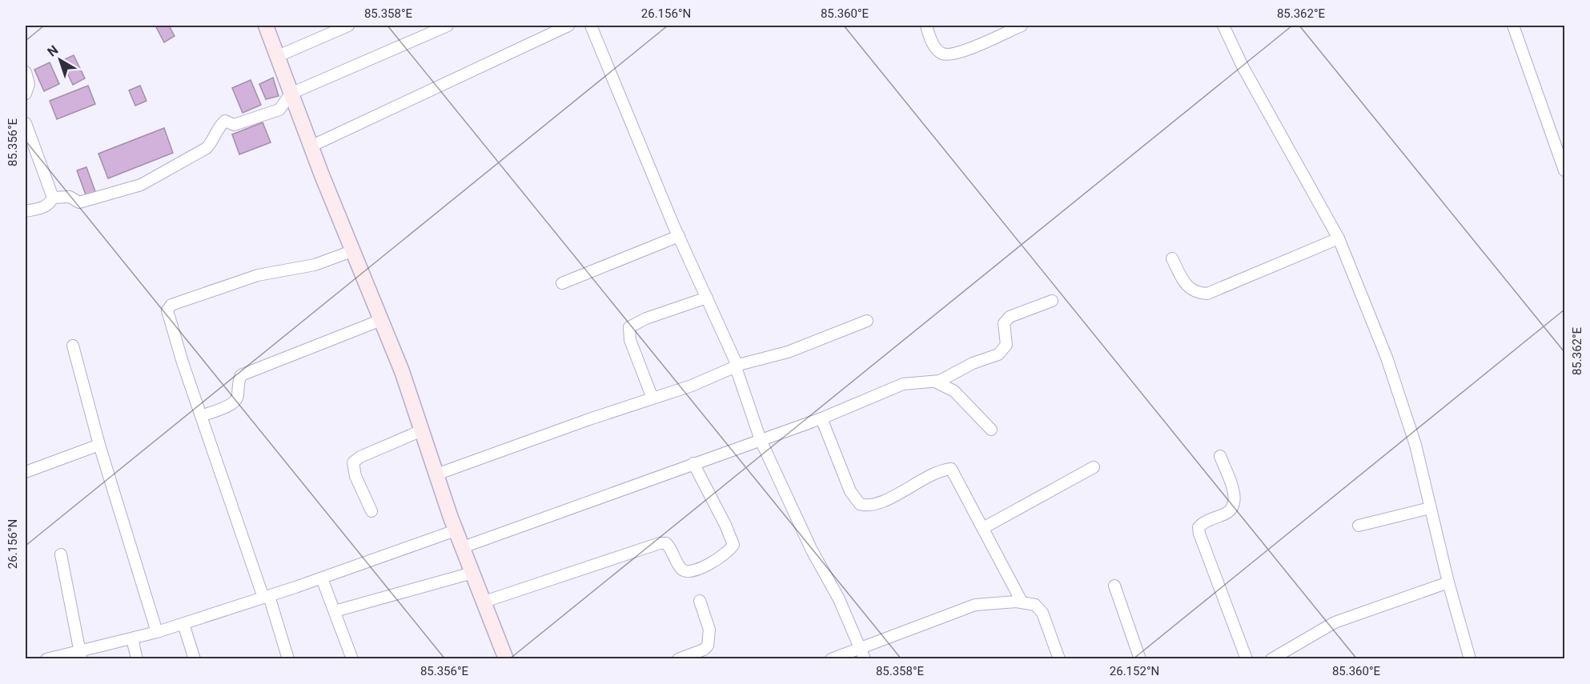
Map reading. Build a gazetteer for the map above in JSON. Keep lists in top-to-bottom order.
{
  "north": "top left",
  "coordinates": [
    "85.358°E",
    "26.156°N",
    "85.360°E",
    "85.362°E",
    "85.356°E",
    "26.152°N"
  ]
}
